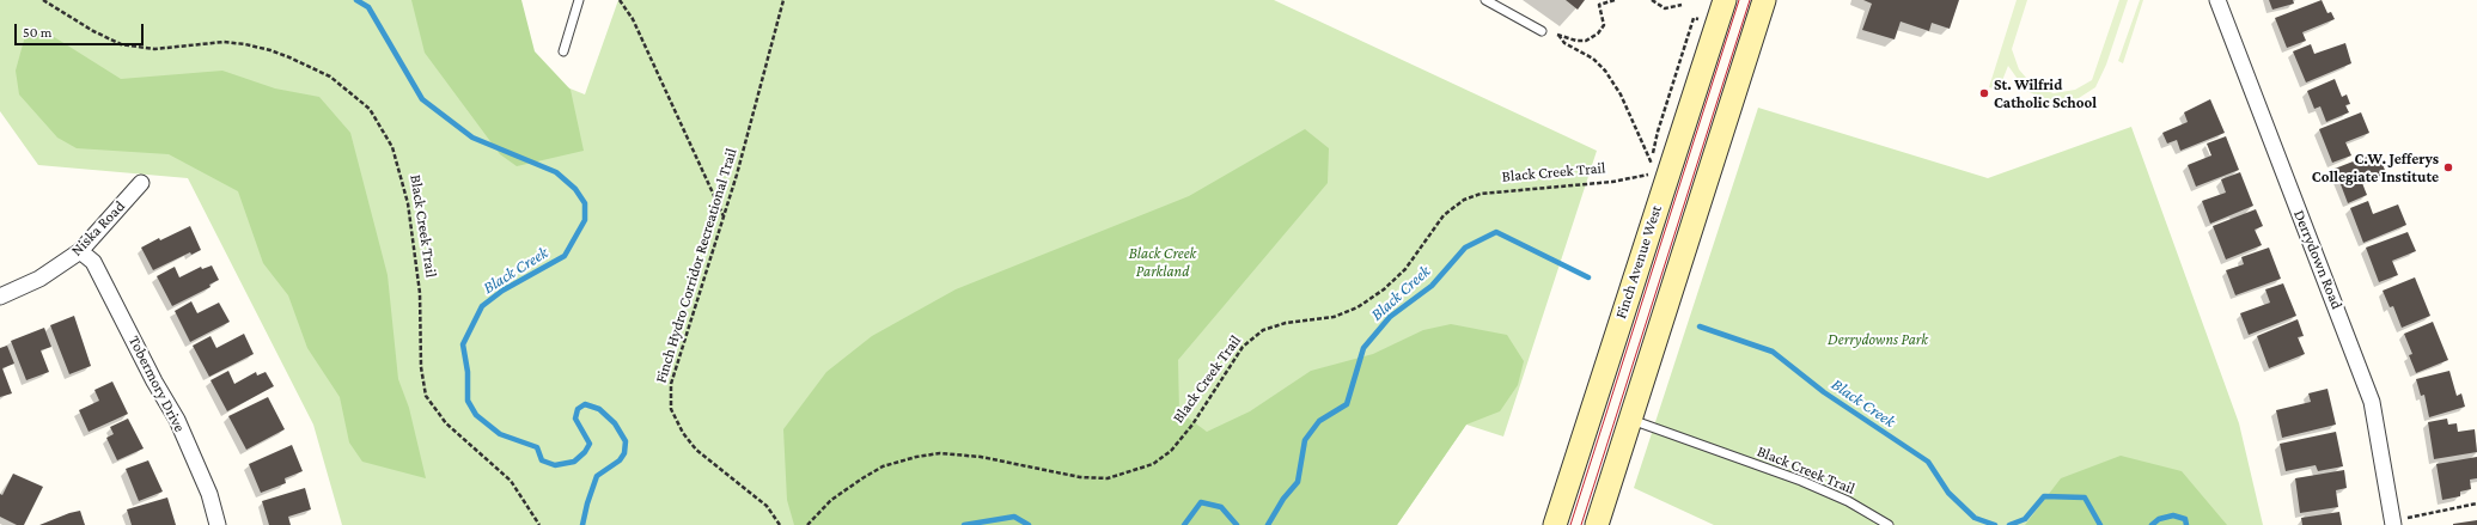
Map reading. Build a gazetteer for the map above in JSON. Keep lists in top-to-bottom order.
{
  "streets": {
    "main road": ["Finch Avenue West"],
    "street": ["Niska Road", "Derrydown Road", "Tobermory Drive"],
    "lane": ["Black Creek Trail"],
    "path": ["Finch Hydro Corridor Recreational Trail"]
  },
  "crossings": [
    ["Niska Road", "Tobermory Drive"]
  ],
  "water": ["Black Creek"],
  "parks": ["Black Creek Parkland", "Derrydowns Park"],
  "places": ["St. Wilfrid Catholic School", "C.W. Jefferys Collegiate Institute"],
  "scale_bar": "50 m"
}
